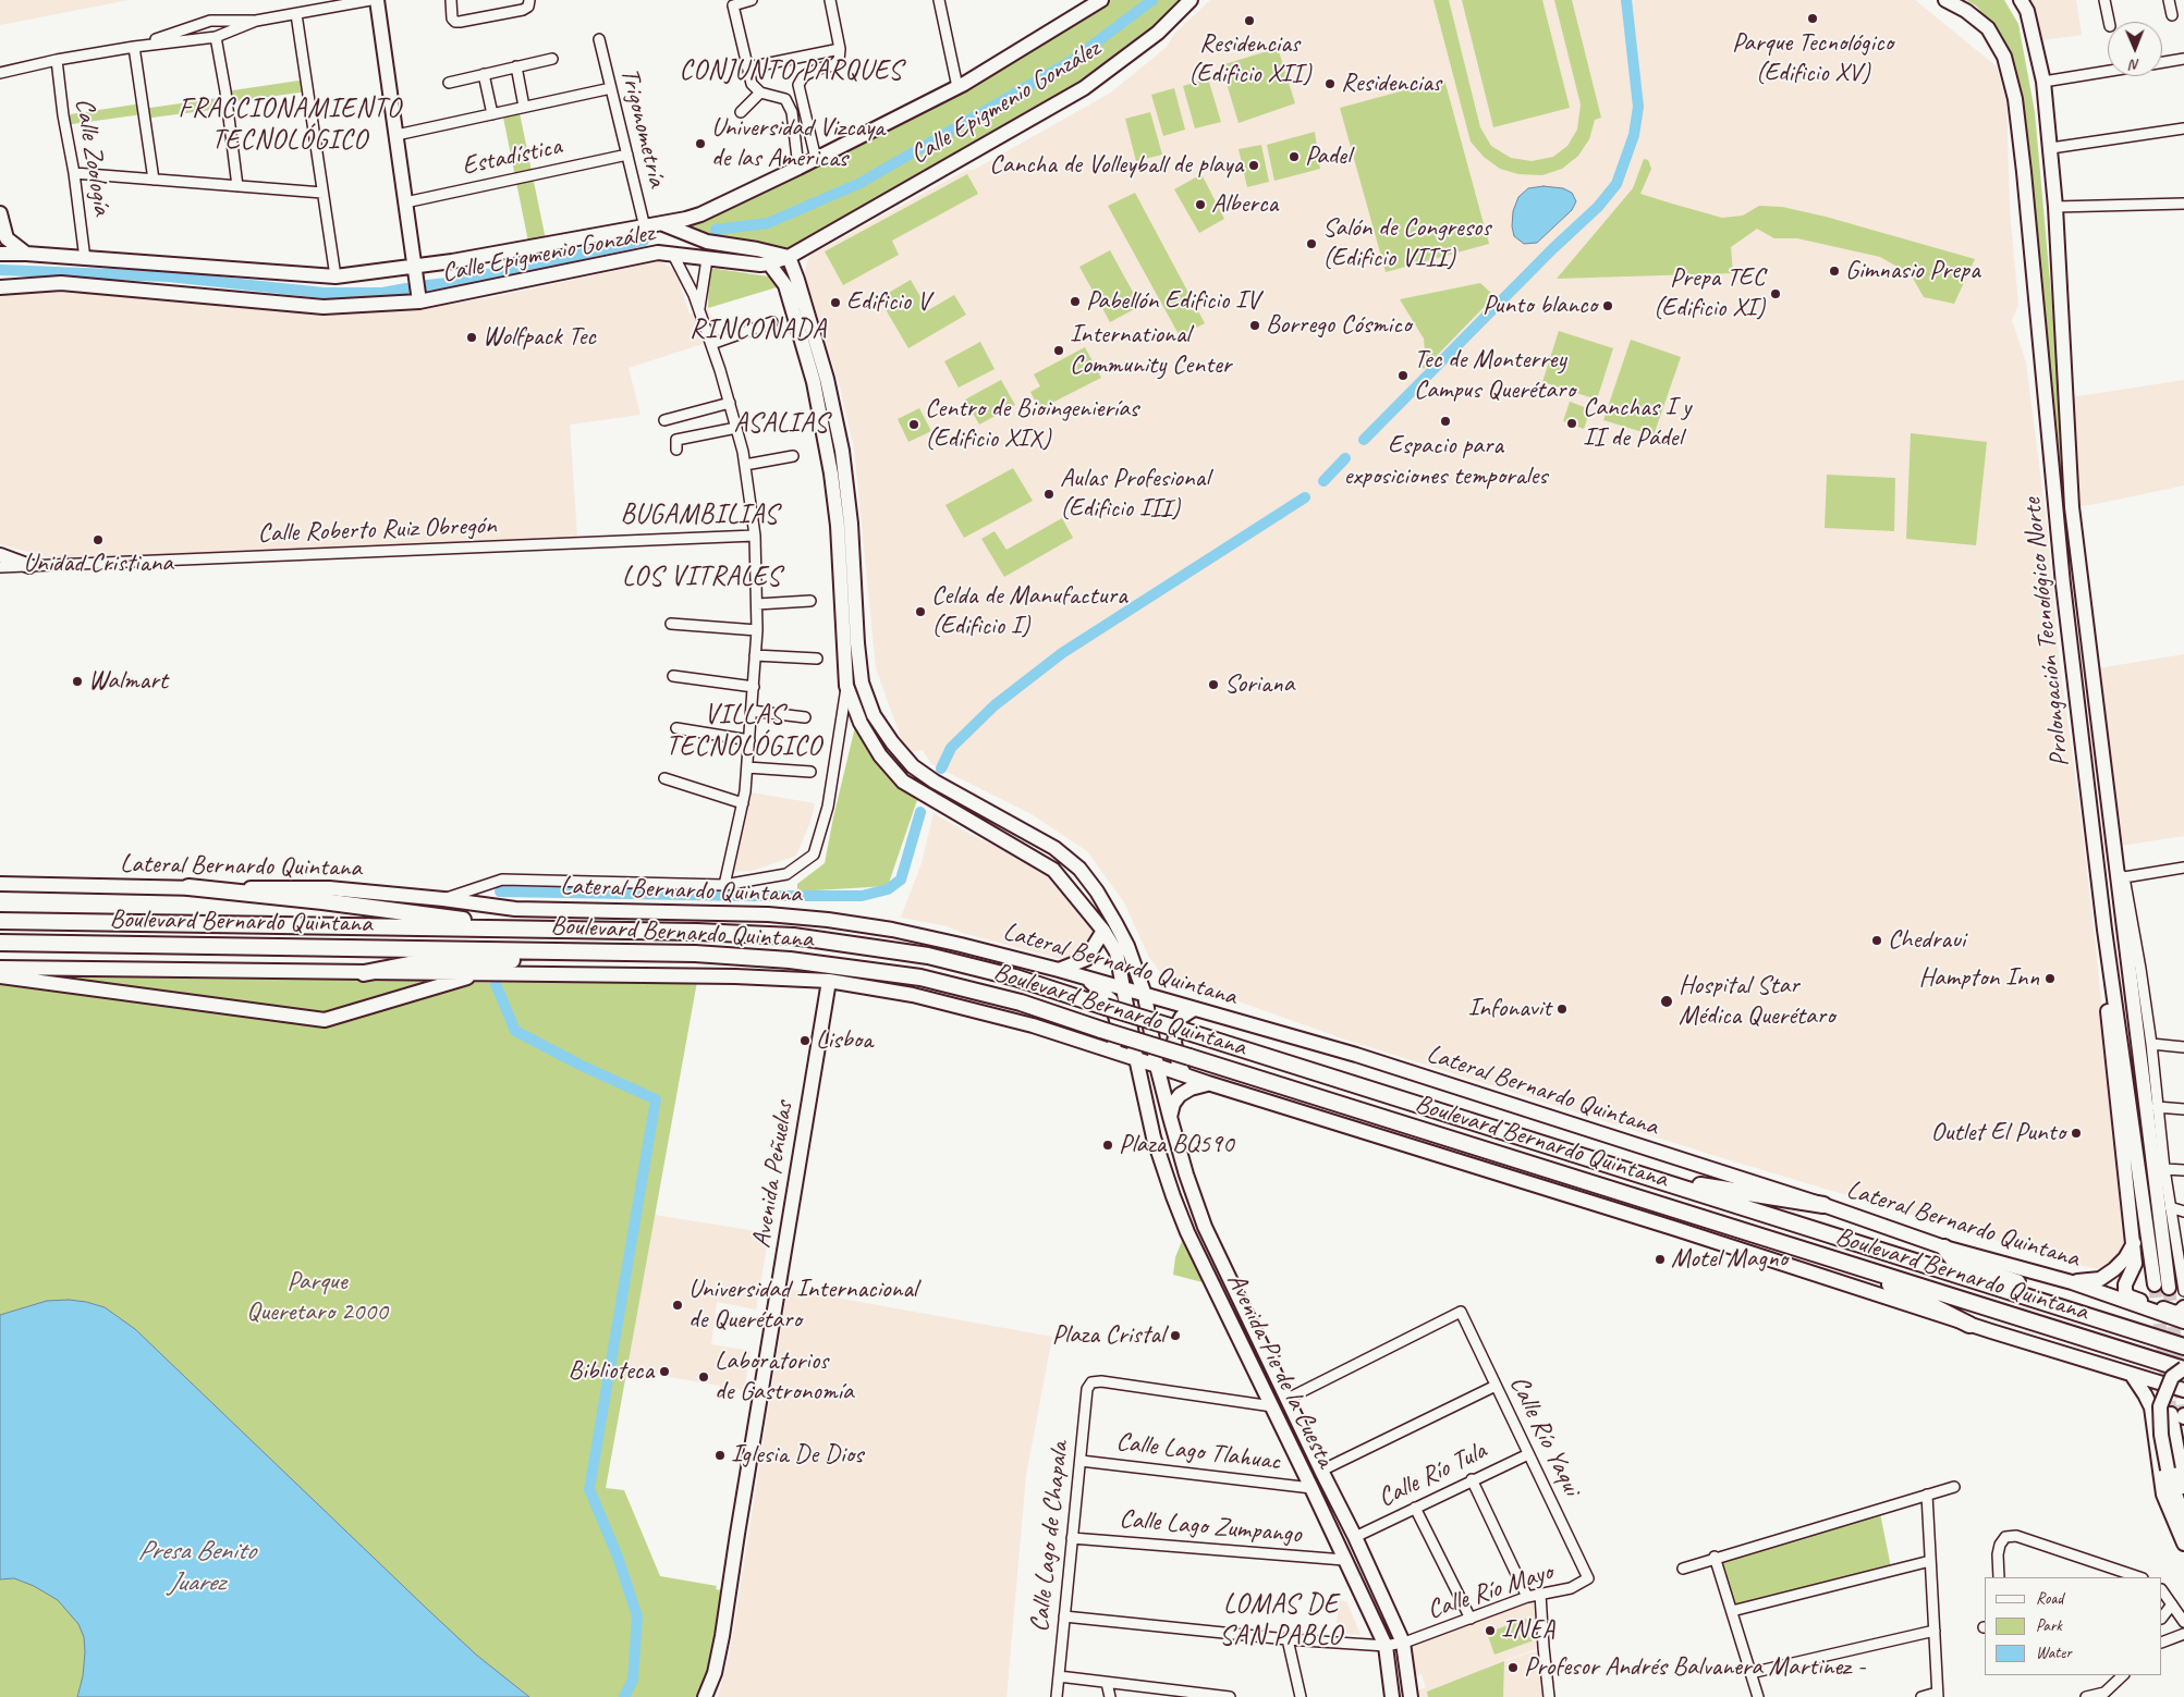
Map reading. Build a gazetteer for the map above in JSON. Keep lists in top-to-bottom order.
{
  "streets": {
    "main road": [
      "Calle Epigmenio González",
      "Prolongación Tecnológico Norte",
      "Lateral Bernardo Quintana",
      "Boulevard Bernardo Quintana",
      "Avenida Peñuelas",
      "Avenida Pie de la Cuesta"
    ],
    "street": [
      "Trigonometría",
      "Calle Zoología",
      "Estadística",
      "Calle Roberto Ruiz Obregón",
      "Calle Río Yaqui",
      "Calle Lago Tlahuac",
      "Calle Río Tula",
      "Calle Lago Zumpango",
      "Calle Lago de Chapala",
      "Calle Río Mayo"
    ]
  },
  "crossings": [
    ["Calle Epigmenio González", "Trigonometría"],
    ["Calle Epigmenio González", "Calle Zoología"],
    ["Trigonometría", "Estadística"],
    ["Lateral Bernardo Quintana", "Avenida Pie de la Cuesta"],
    ["Avenida Pie de la Cuesta", "Calle Río Yaqui"],
    ["Avenida Pie de la Cuesta", "Calle Lago Tlahuac"],
    ["Avenida Pie de la Cuesta", "Calle Río Tula"],
    ["Avenida Pie de la Cuesta", "Calle Lago Zumpango"],
    ["Avenida Pie de la Cuesta", "Calle Lago de Chapala"],
    ["Avenida Pie de la Cuesta", "Calle Río Mayo"],
    ["Calle Río Yaqui", "Calle Río Tula"],
    ["Calle Río Yaqui", "Calle Río Mayo"],
    ["Calle Lago Tlahuac", "Calle Lago de Chapala"],
    ["Calle Lago Zumpango", "Calle Lago de Chapala"],
    ["Calle Lago de Chapala", "Calle Río Mayo"]
  ],
  "districts": [
    "CONJUNTO PARQUES",
    "FRACCIONAMIENTO TECNOLÓGICO",
    "RINCONADA",
    "ASALIAS",
    "BUGAMBILIAS",
    "LOS VITRALES",
    "VILLAS TECNOLÓGICO",
    "LOMAS DE SAN PABLO"
  ],
  "water": ["Presa Benito Juarez"],
  "parks": ["Parque Queretaro 2000"],
  "places": [
    "Parque Tecnológico (Edificio XV)",
    "Residencias (Edificio XII)",
    "Residencias",
    "Universidad Vizcaya de las Americas",
    "Padel",
    "Cancha de Volleyball de playa",
    "Alberca",
    "Salón de Congresos (Edificio VIII)",
    "Gimnasio Prepa",
    "Prepa TEC (Edificio XI)",
    "Pabellón Edificio IV",
    "Edificio V",
    "Punto blanco",
    "Borrego Cósmico",
    "Wolfpack Tec",
    "International Community Center",
    "Tec de Monterrey Campus Querétaro",
    "Espacio para exposiciones temporales",
    "Canchas I y II de Pádel",
    "Centro de Bioingenierías (Edificio XIX)",
    "Aulas Profesional (Edificio III)",
    "Unidad Cristiana",
    "Celda de Manufactura (Edificio I)",
    "Walmart",
    "Soriana",
    "Chedraui",
    "Hampton Inn",
    "Hospital Star Médica Querétaro",
    "Infonavit",
    "Lisboa",
    "Outlet El Punto",
    "Plaza BQ590",
    "Motel Magno",
    "Universidad Internacional de Querétaro",
    "Plaza Cristal",
    "Biblioteca",
    "Laboratorios de Gastronomía",
    "Iglesia De Dios",
    "INEA",
    "Profesor Andrés Balvanera Martinez -"
  ],
  "legend": ["Road", "Park", "Water"],
  "north": "bottom"
}
